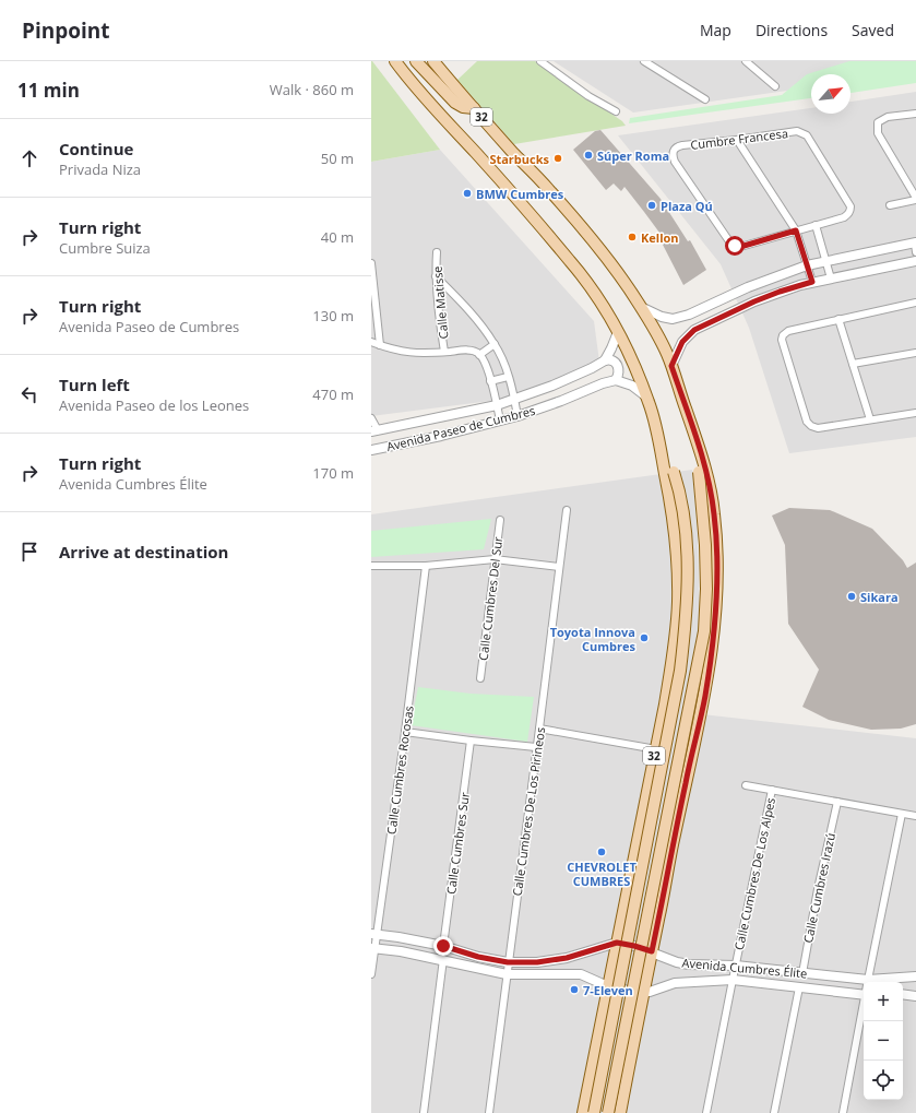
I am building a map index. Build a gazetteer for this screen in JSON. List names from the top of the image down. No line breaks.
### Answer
{"streets":{"main road":["32"],"street":["Cumbre Francesa","Calle Matisse","Avenida Paseo de Cumbres","Calle Cumbres Del Sur","Calle Cumbres Rocosas","Calle Cumbres De Los Pirineos","Calle Cumbres Sur","Calle Cumbres De Los Alpes","Calle Cumbres Irazú","Avenida Cumbres Élite"]},"crossings":[["32","Avenida Cumbres Élite"],["Calle Cumbres Rocosas","Avenida Cumbres Élite"],["Calle Cumbres De Los Pirineos","Avenida Cumbres Élite"],["Calle Cumbres Sur","Avenida Cumbres Élite"],["Calle Cumbres De Los Alpes","Avenida Cumbres Élite"],["Calle Cumbres Irazú","Avenida Cumbres Élite"]],"places":["Súper Roma","Starbucks","BMW Cumbres","Plaza Qú","Kellon","Sikara","Toyota Innova Cumbres","CHEVROLET CUMBRES","7-Eleven"],"north":"top right","page":{"header":"Pinpoint","nav":["Map","Directions","Saved"],"heading":["11 min","Walk · 860 m"],"list":[["Continue","Privada Niza","50 m"],["Turn right","Cumbre Suiza","40 m"],["Turn right","Avenida Paseo de Cumbres","130 m"],["Turn left","Avenida Paseo de los Leones","470 m"],["Turn right","Avenida Cumbres Élite","170 m"],"Arrive at destination"],"map_buttons":["+","−"]}}
